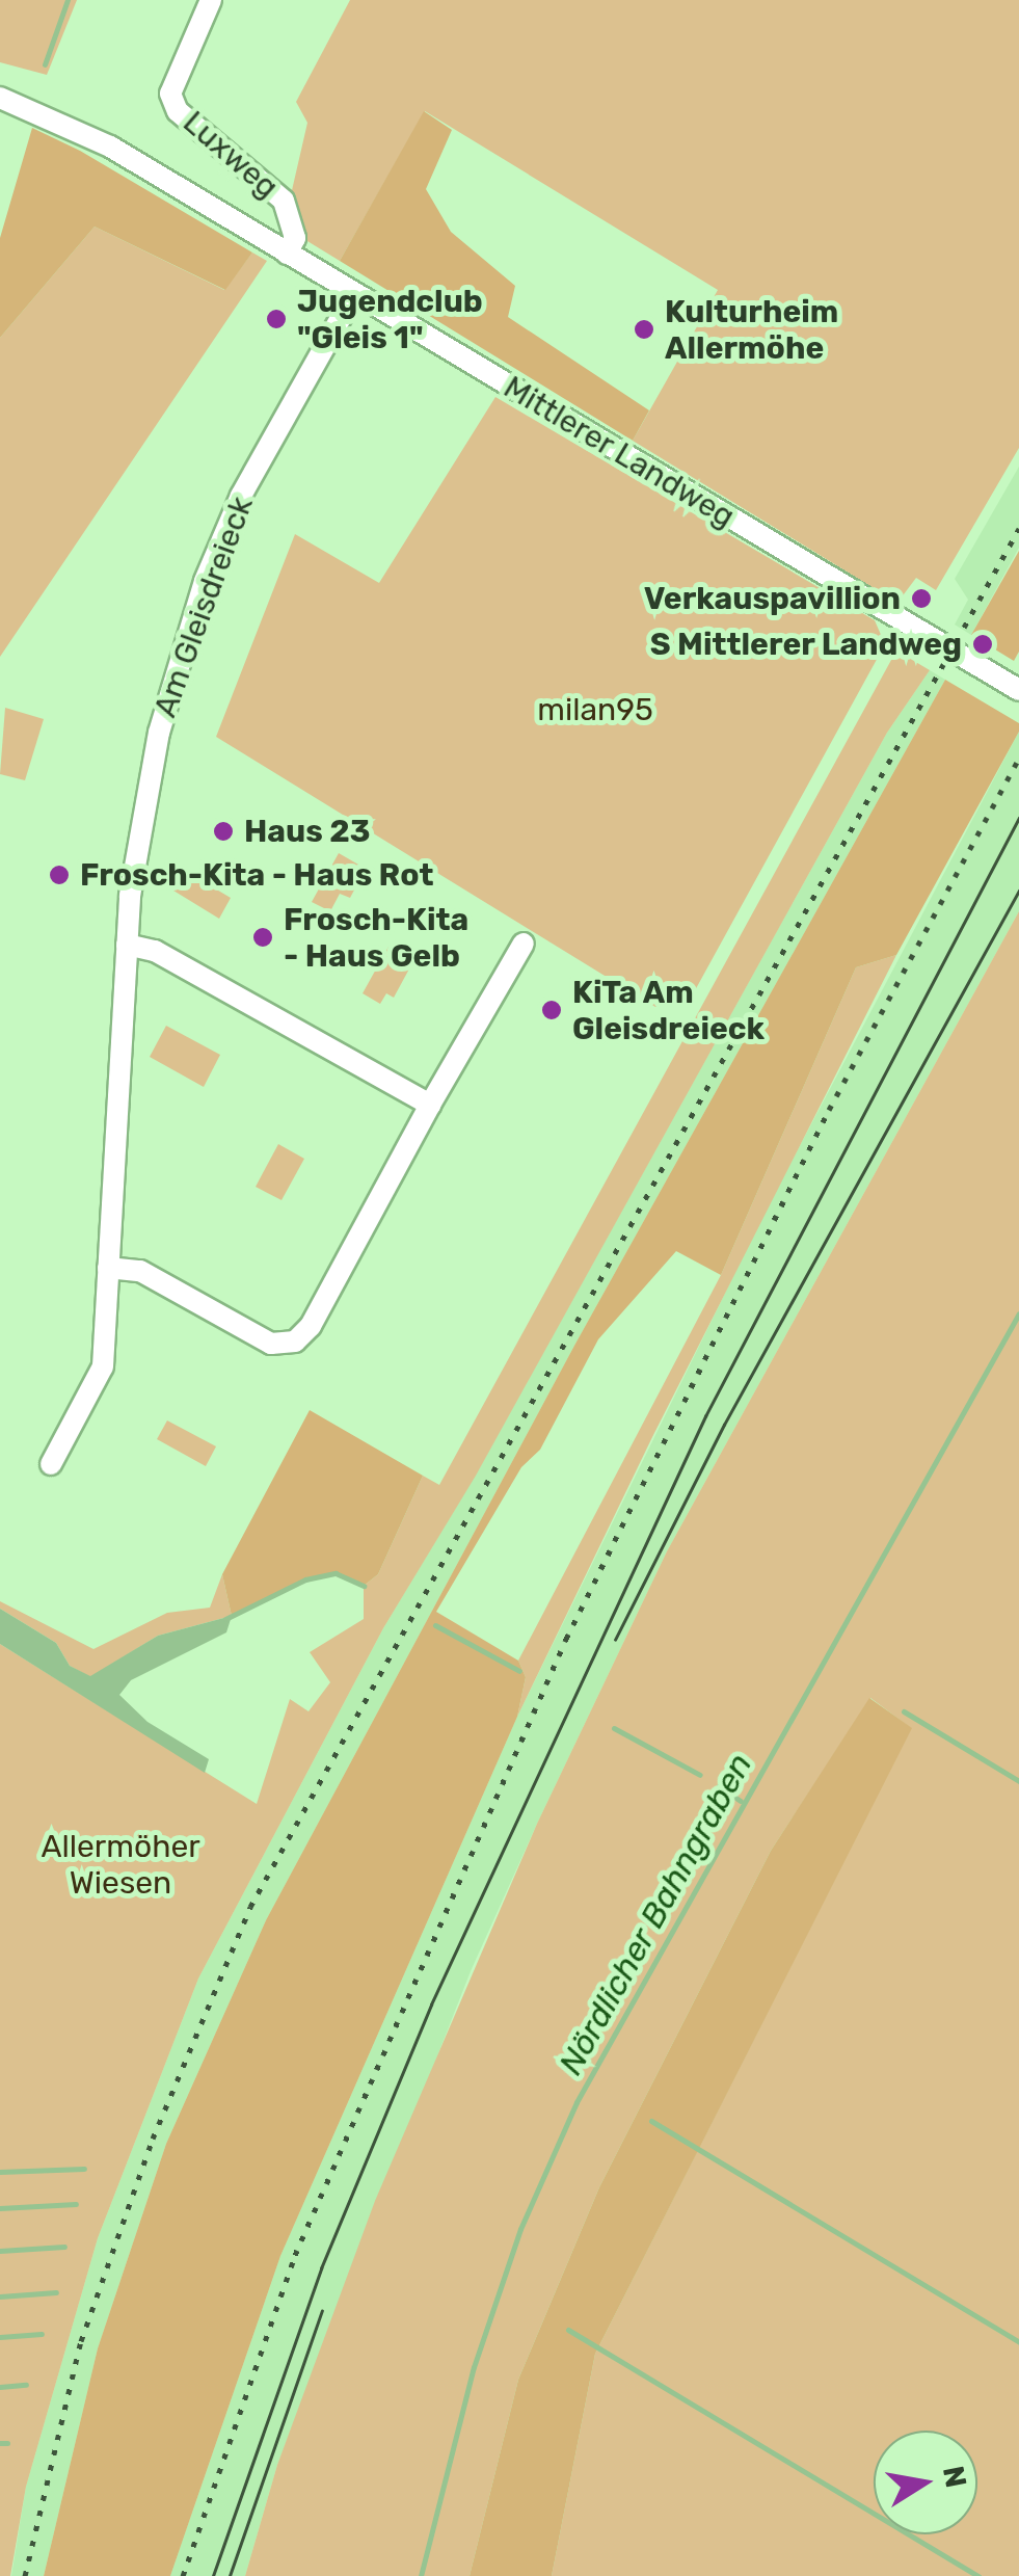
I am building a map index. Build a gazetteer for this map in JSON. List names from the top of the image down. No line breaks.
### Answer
{"streets":{"street":["Luxweg","Mittlerer Landweg","Am Gleisdreieck"]},"crossings":[["Luxweg","Mittlerer Landweg"],["Mittlerer Landweg","Am Gleisdreieck"]],"water":["Nördlicher Bahngraben"],"parks":["milan95","Allermöher Wiesen"],"places":["Jugendclub \"Gleis 1\"","Kulturheim Allermöhe","Verkauspavillion","S Mittlerer Landweg","Haus 23","Frosch-Kita - Haus Rot","Frosch-Kita - Haus Gelb","KiTa Am Gleisdreieck"],"north":"right"}
